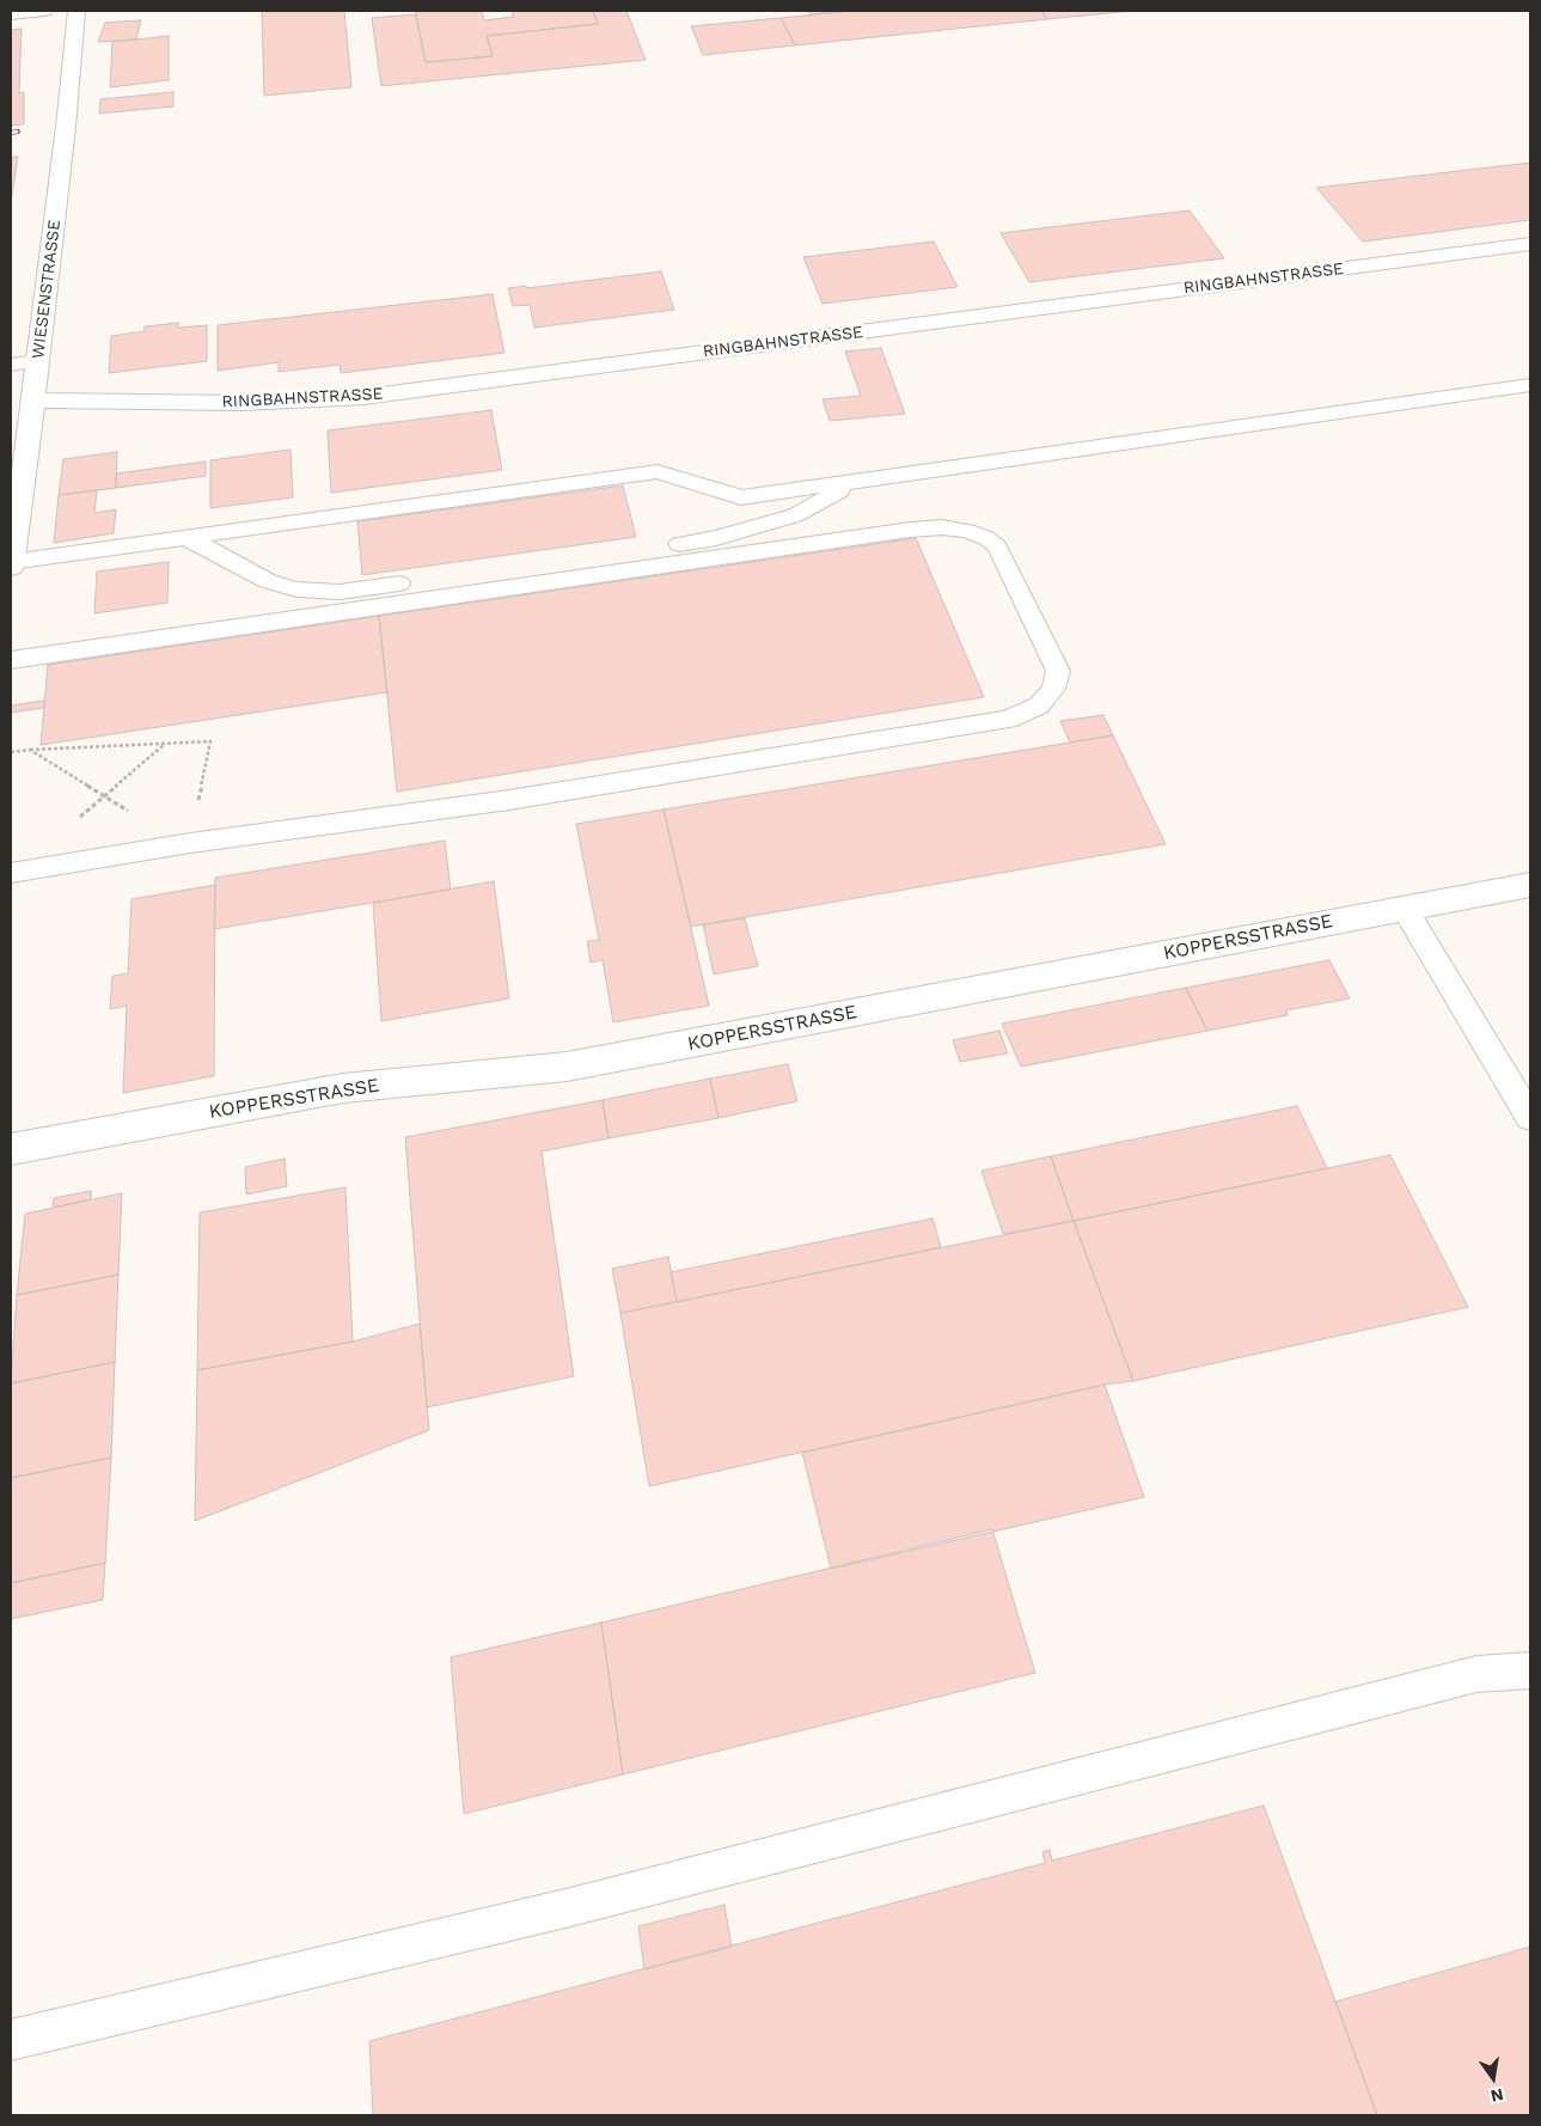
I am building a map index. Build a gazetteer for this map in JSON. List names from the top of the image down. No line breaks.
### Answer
{"streets":{"street":["RINGBAHNSTRASSE","WIESENSTRASSE","KOPPERSSTRASSE"]},"crossings":[["RINGBAHNSTRASSE","WIESENSTRASSE"]],"north":"bottom"}
